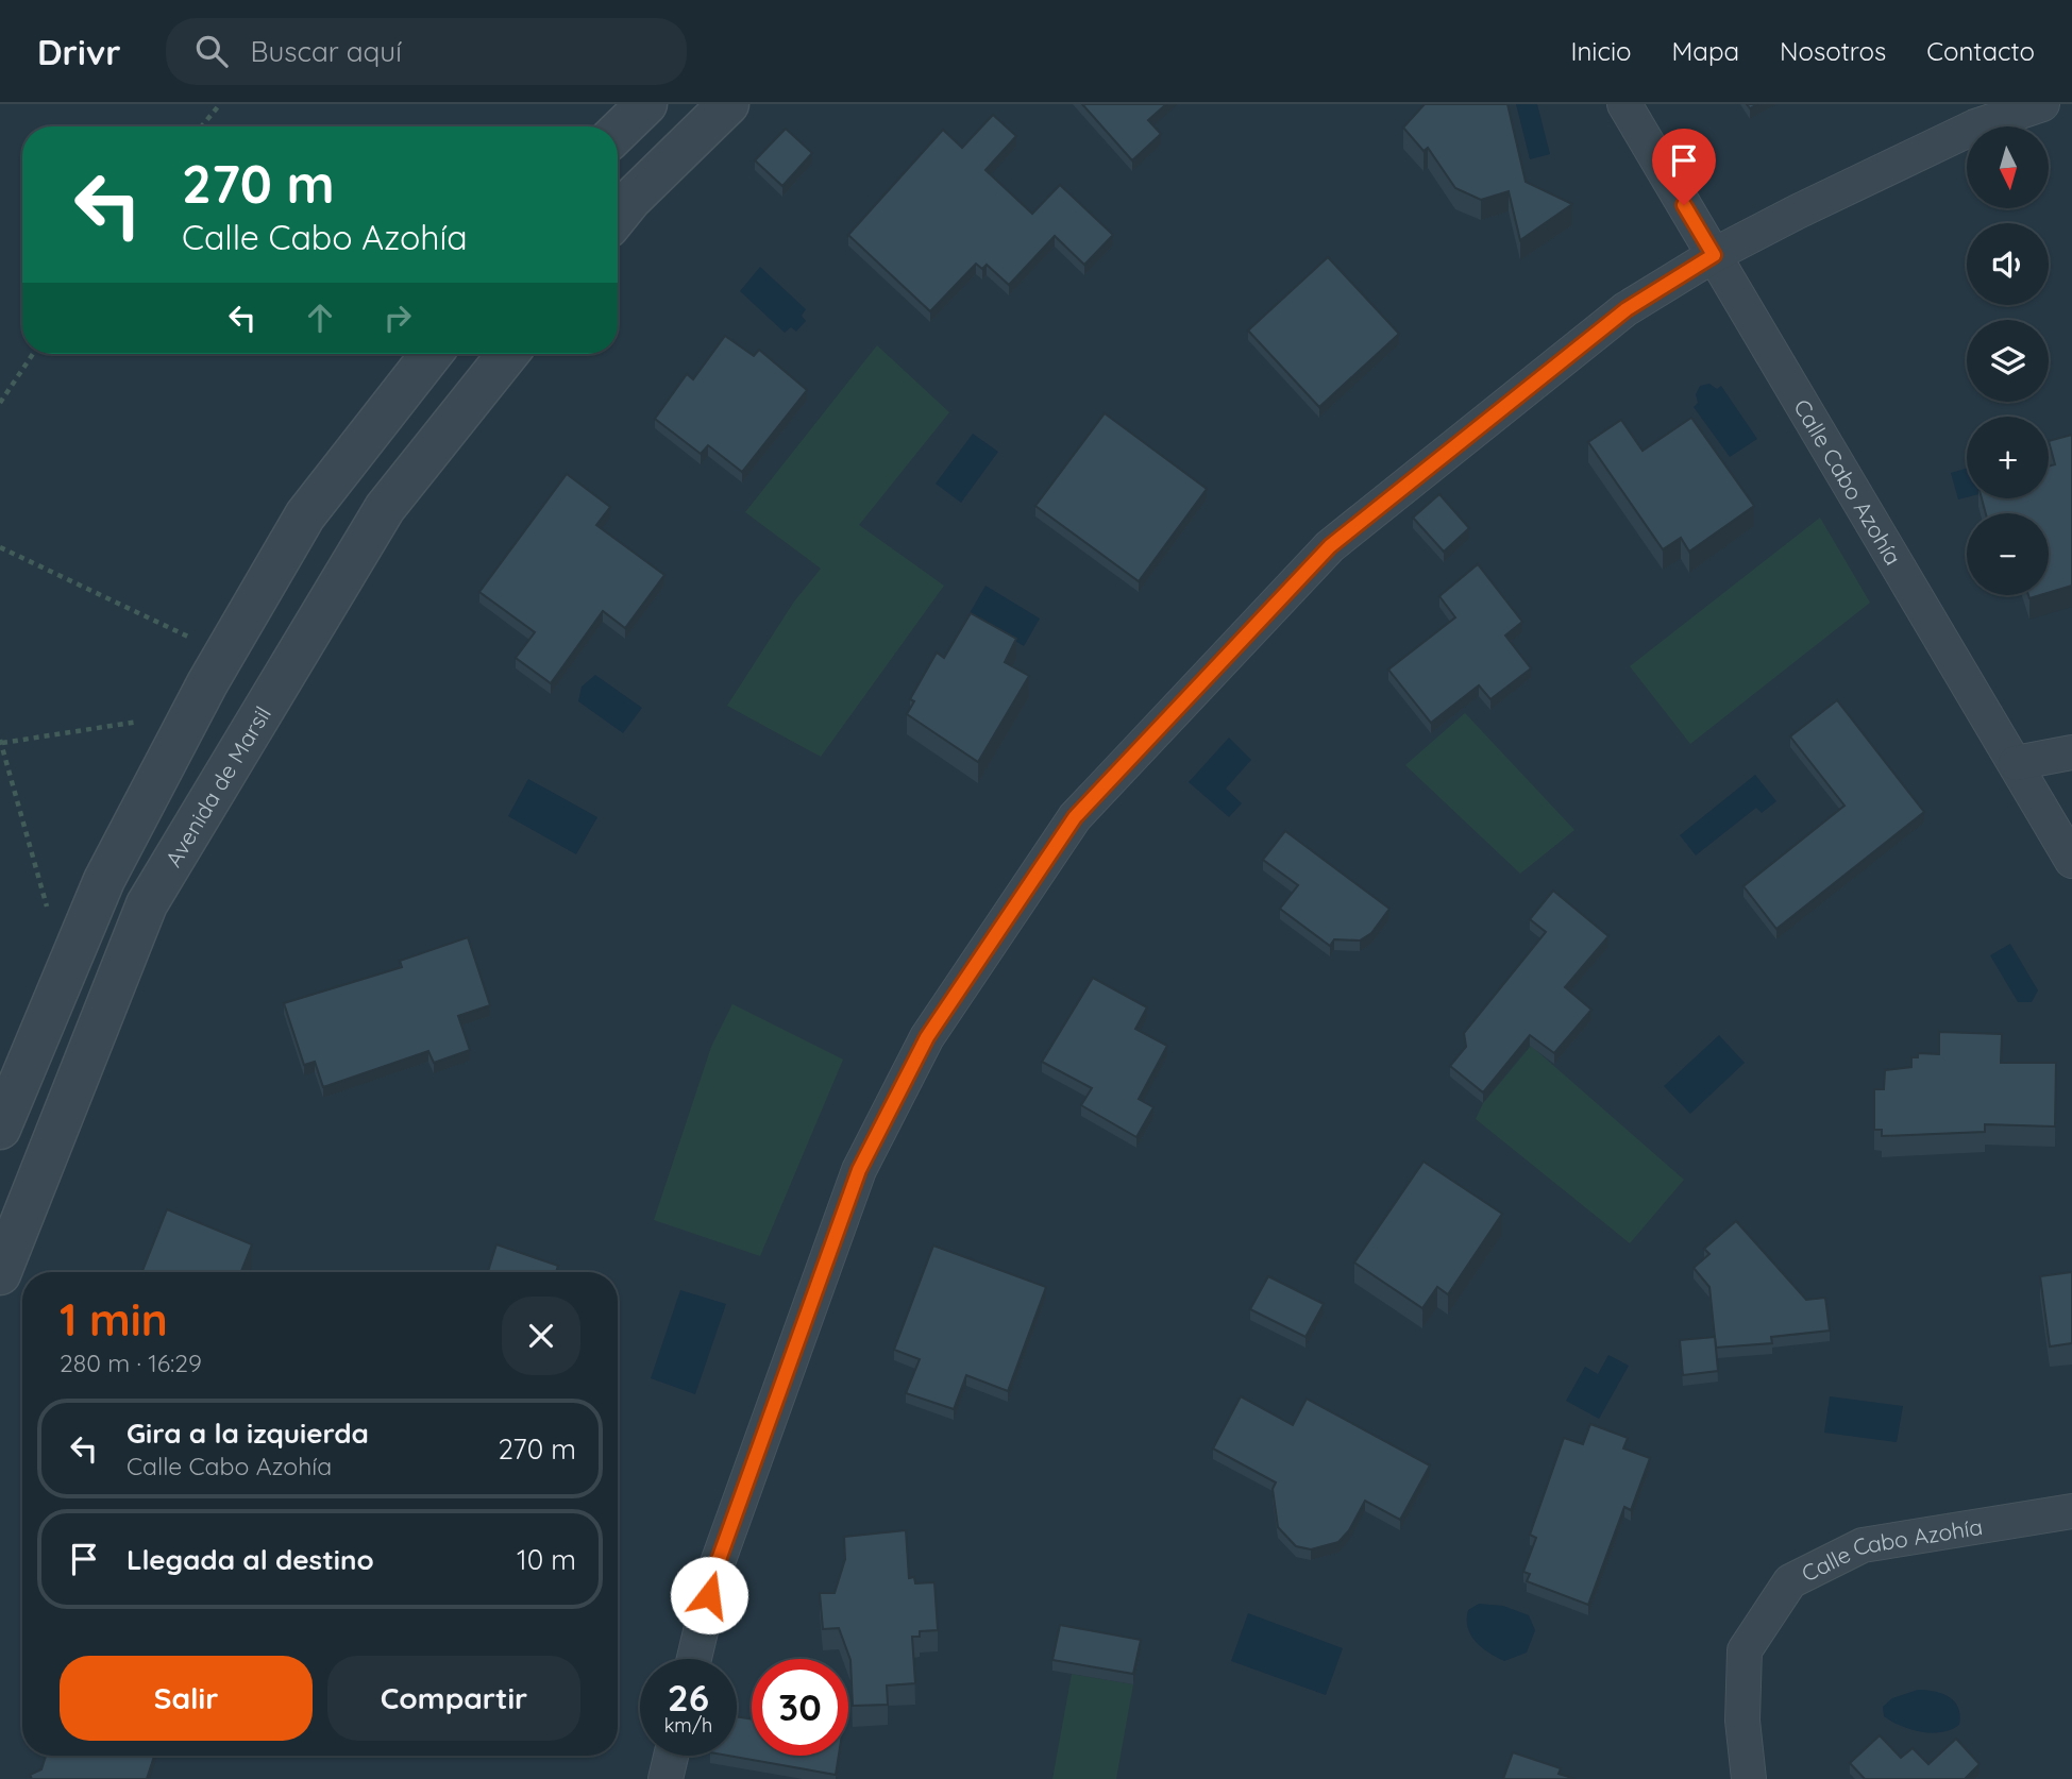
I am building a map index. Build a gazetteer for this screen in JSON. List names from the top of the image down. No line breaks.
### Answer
{"streets":{"street":["Calle Cabo Azohía","Avenida de Marsil"]},"north":"bottom","page":{"header":"Drivr","search":"Buscar aquí","nav":["Inicio","Mapa","Nosotros","Contacto"],"map_buttons":["+","−"],"turn":["270 m","Calle Cabo Azohía"],"heading":["1 min","280 m · 16:29"],"list":[{"name":"Gira a la izquierda","note":"Calle Cabo Azohía","value":"270 m"},{"name":"Llegada al destino","value":"10 m"}],"buttons":["Salir","Compartir"],"speed":"26 km/h","limit":"30"}}
